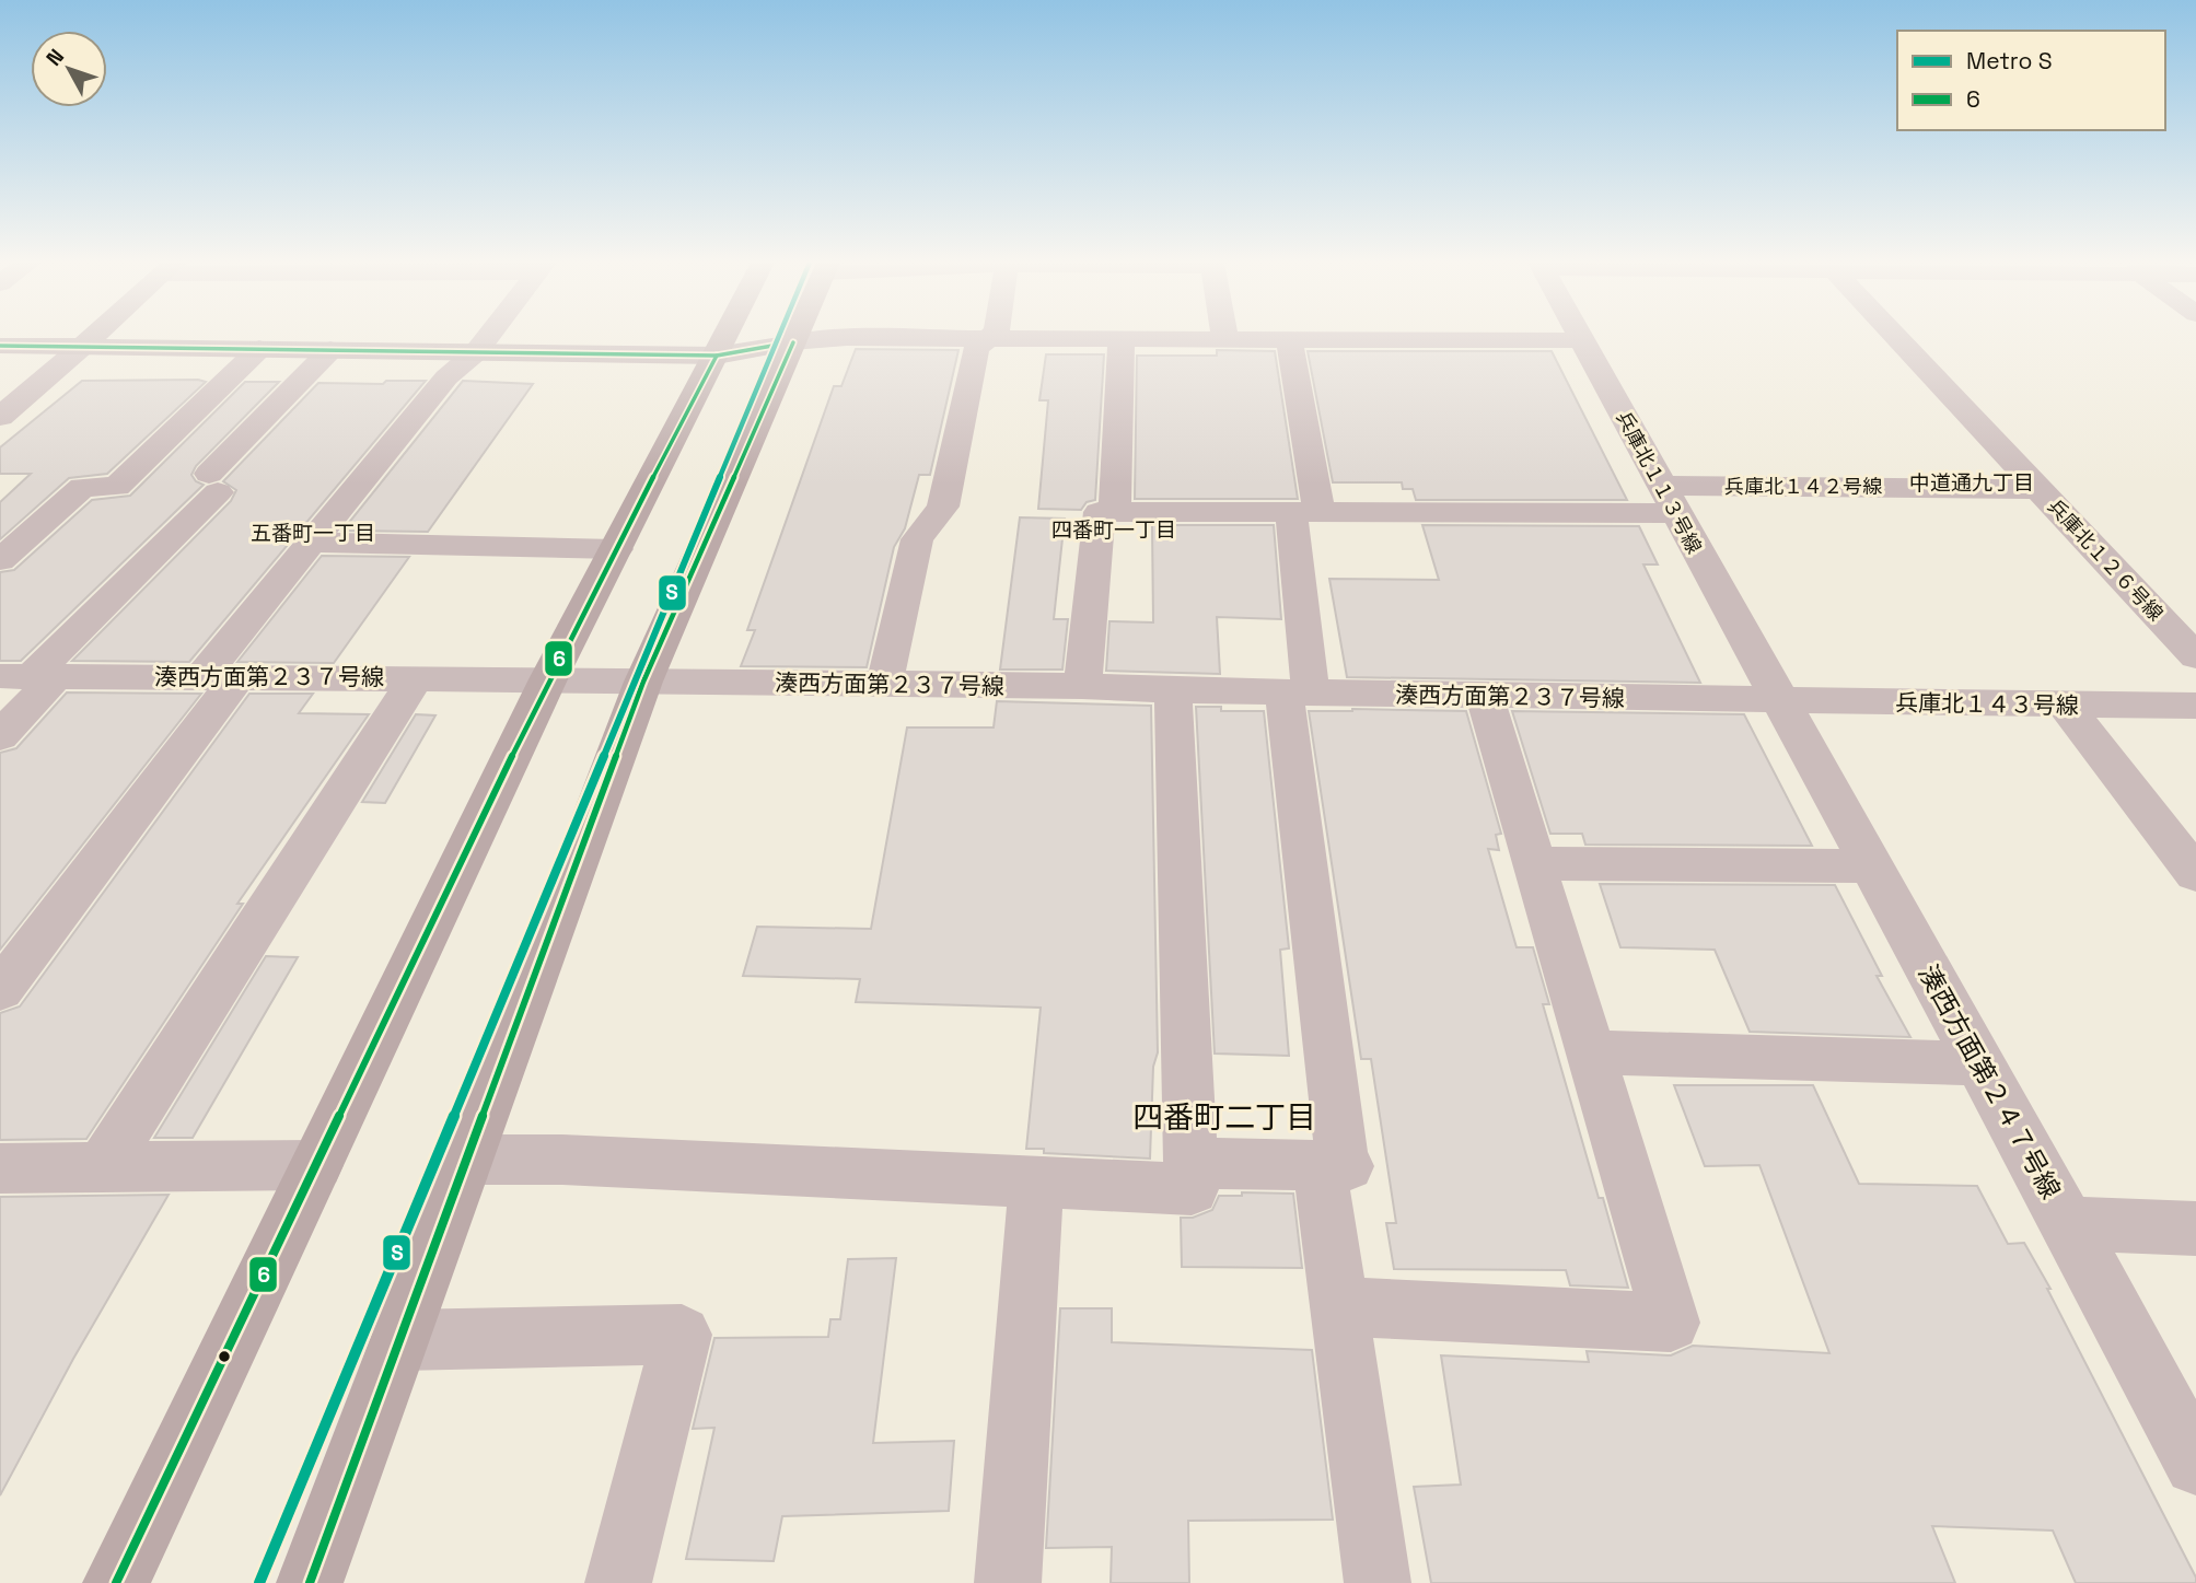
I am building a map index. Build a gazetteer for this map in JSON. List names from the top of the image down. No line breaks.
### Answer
{"streets":{"street":["兵庫北１１３号線","兵庫北１４２号線","兵庫北１２６号線","湊西方面第２３７号線","兵庫北１４３号線","湊西方面第２４７号線"]},"crossings":[["兵庫北１１３号線","兵庫北１４２号線"],["兵庫北１１３号線","湊西方面第２３７号線"],["兵庫北１１３号線","兵庫北１４３号線"],["兵庫北１１３号線","湊西方面第２４７号線"],["兵庫北１４２号線","兵庫北１２６号線"],["湊西方面第２３７号線","兵庫北１４３号線"],["湊西方面第２３７号線","湊西方面第２４７号線"],["兵庫北１４３号線","湊西方面第２４７号線"]],"districts":["中道通九丁目","四番町一丁目","五番町一丁目","四番町二丁目"],"lines":["metro line S","transit line 6"],"legend":["Metro S","6"],"north":"top left"}
